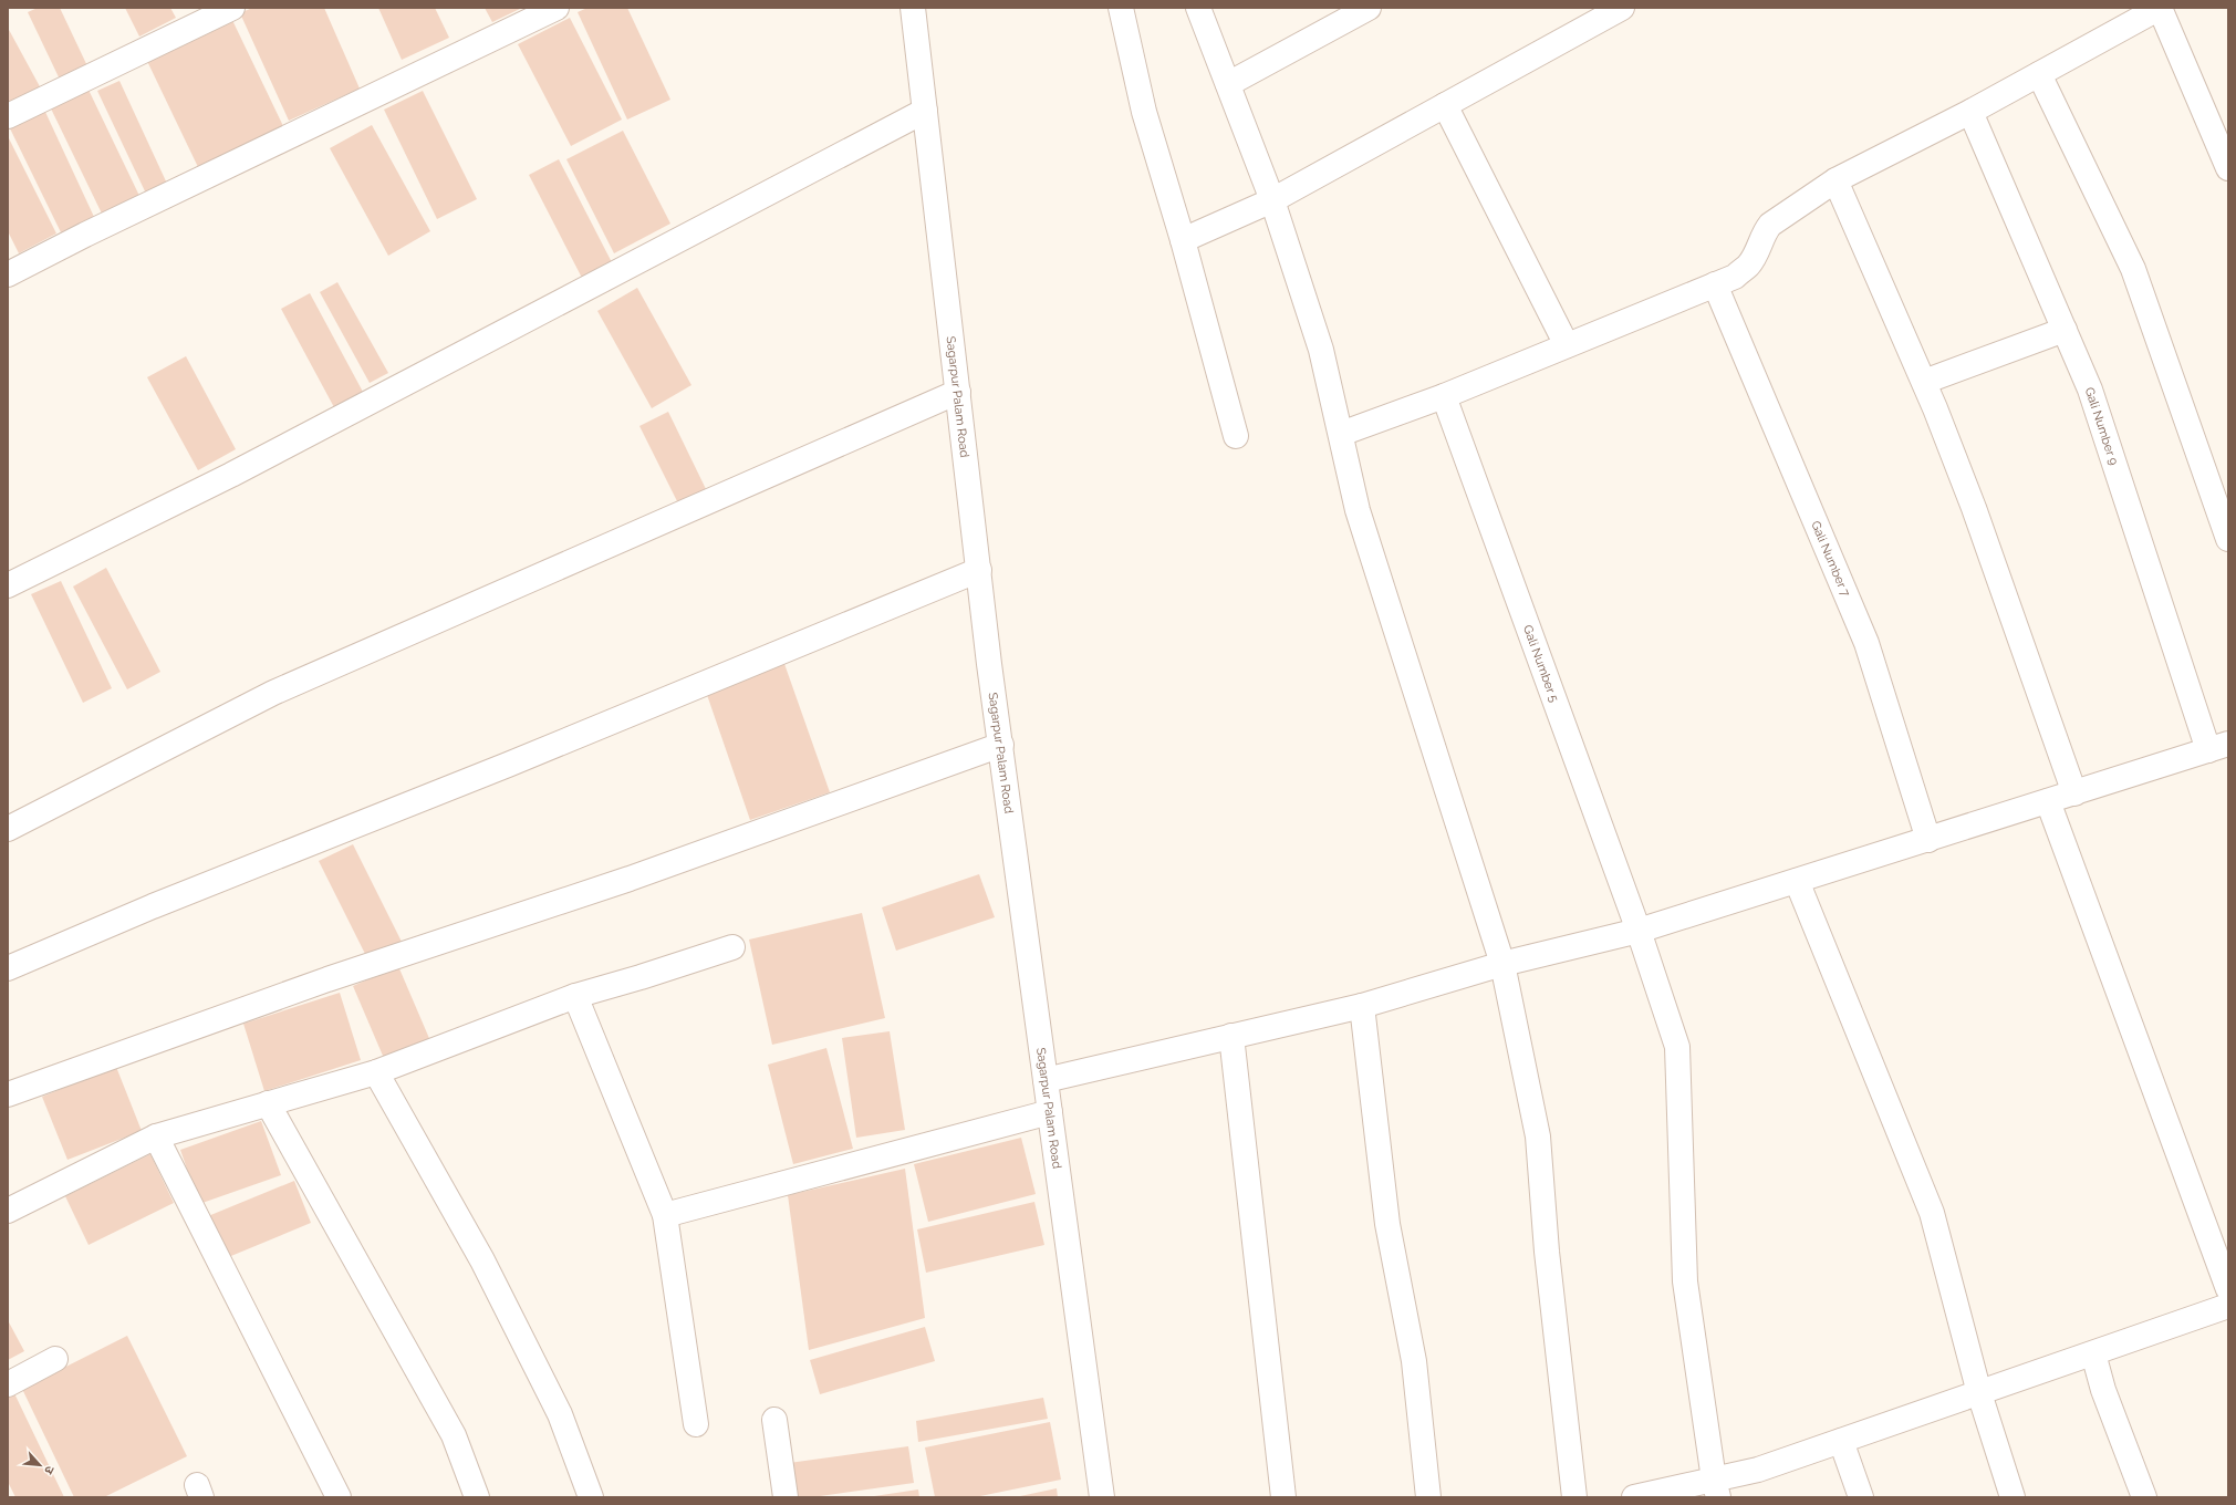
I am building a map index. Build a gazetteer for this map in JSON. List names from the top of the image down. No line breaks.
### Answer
{"streets":{"street":["Sagarpur Palam Road","Gali Number 9","Gali Number 7","Gali Number 5"]},"north":"bottom right"}
